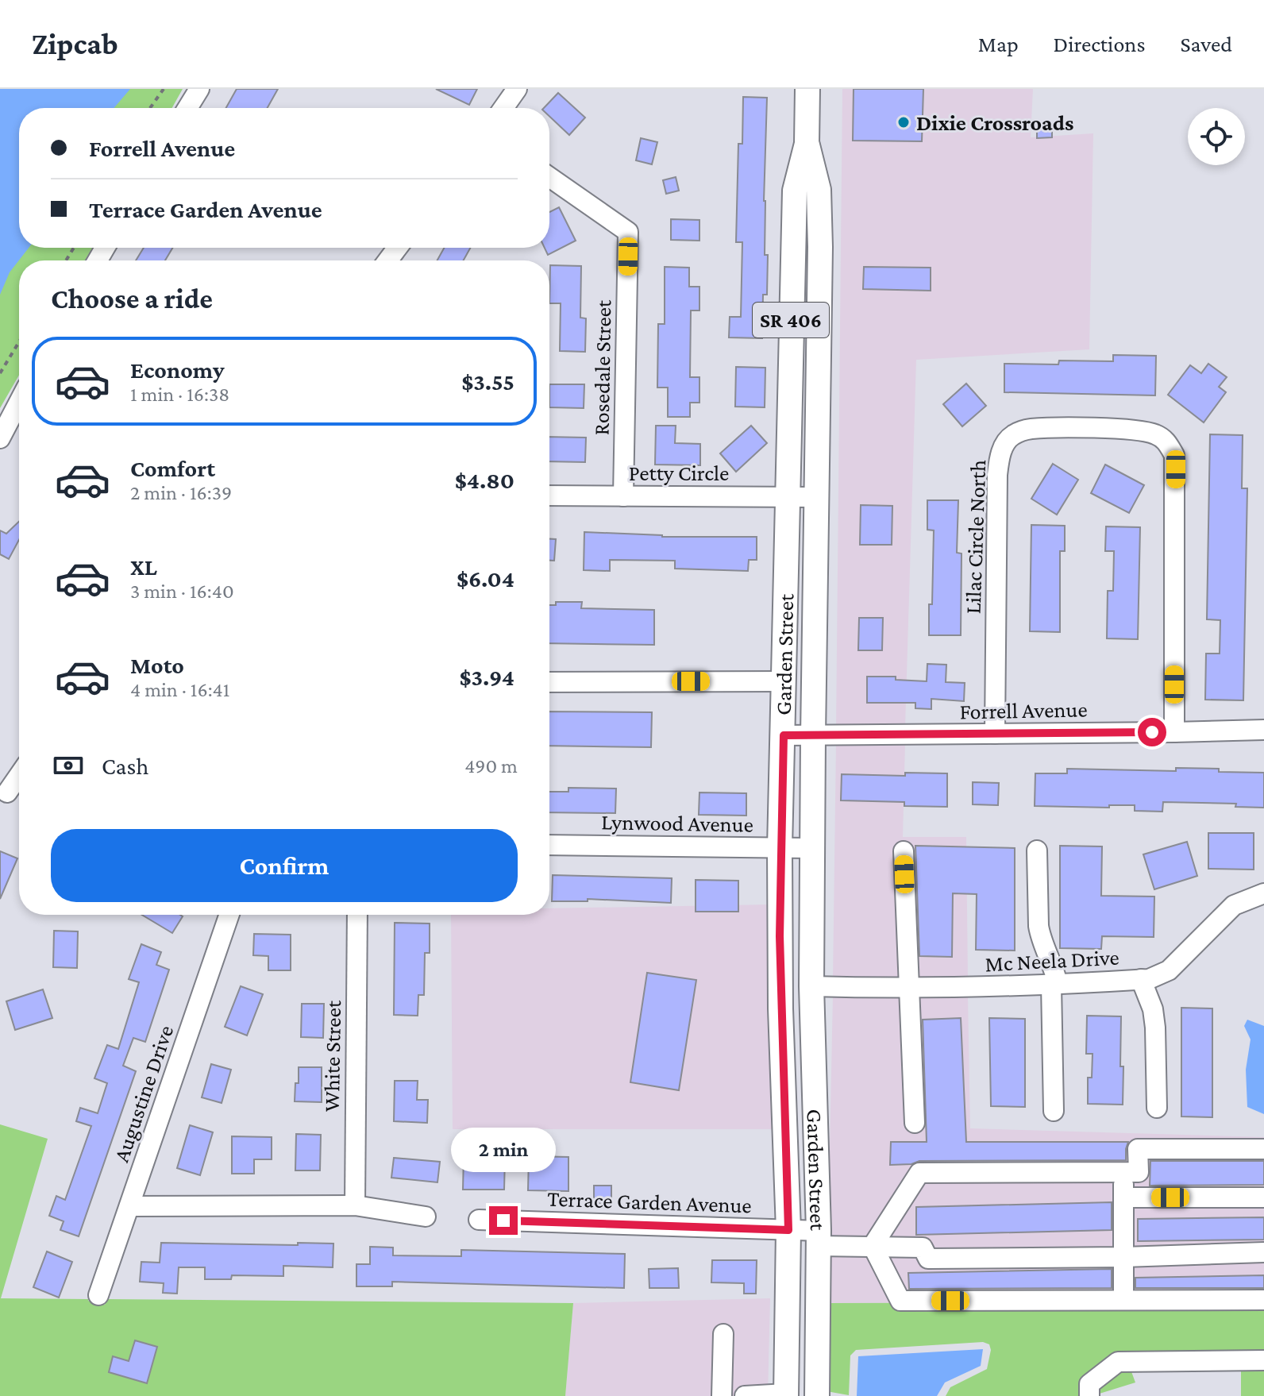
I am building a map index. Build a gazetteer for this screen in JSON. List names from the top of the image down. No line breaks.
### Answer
{"streets":{"main road":["SR 406","Garden Street"],"street":["Rosedale Street","Petty Circle","Lilac Circle North","Forrell Avenue","Lynwood Avenue","Mc Neela Drive","White Street","Augustine Drive","Terrace Garden Avenue"]},"crossings":[["Rosedale Street","Petty Circle"],["Petty Circle","Garden Street"],["Lilac Circle North","Forrell Avenue"],["Garden Street","Forrell Avenue"],["Garden Street","Lynwood Avenue"],["Garden Street","Mc Neela Drive"],["Garden Street","Terrace Garden Avenue"]],"places":["Dixie Crossroads"],"page":{"header":"Zipcab","nav":["Map","Directions","Saved"],"banner":["Forrell Avenue","Terrace Garden Avenue"],"heading":"Choose a ride","list":[{"name":"Economy","note":"1 min · 16:38","value":"$3.55"},{"name":"Comfort","note":"2 min · 16:39","value":"$4.80"},{"name":"XL","note":"3 min · 16:40","value":"$6.04"},{"name":"Moto","note":"4 min · 16:41","value":"$3.94"}],"pay":["Cash","490 m"],"buttons":"Confirm","bubble":"2 min"}}
